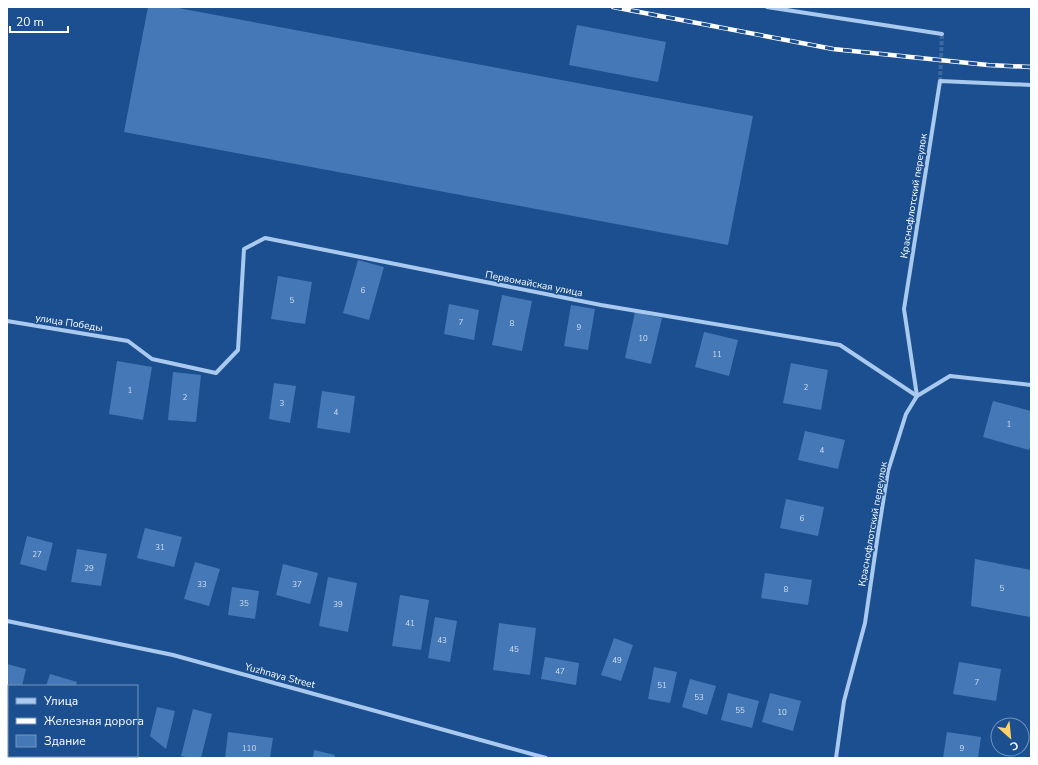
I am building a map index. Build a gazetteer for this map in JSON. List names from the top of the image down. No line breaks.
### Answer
{"streets":{"street":["Краснофлотский переулок","Первомайская улица","улица Победы","Yuzhnaya Street"]},"crossings":[["Краснофлотский переулок","Первомайская улица"],["Первомайская улица","улица Победы"]],"house_numbers":["6","5","7","8","9","10","11","2","1","2","3","4","1","4","6","31","27","29","33","37","5","8","35","39","41","43","45","49","47","7","51","53","55","10","110","9"],"legend":["Улица","Железная дорога","Здание"],"scale_bar":"20 m","north":"bottom right"}
